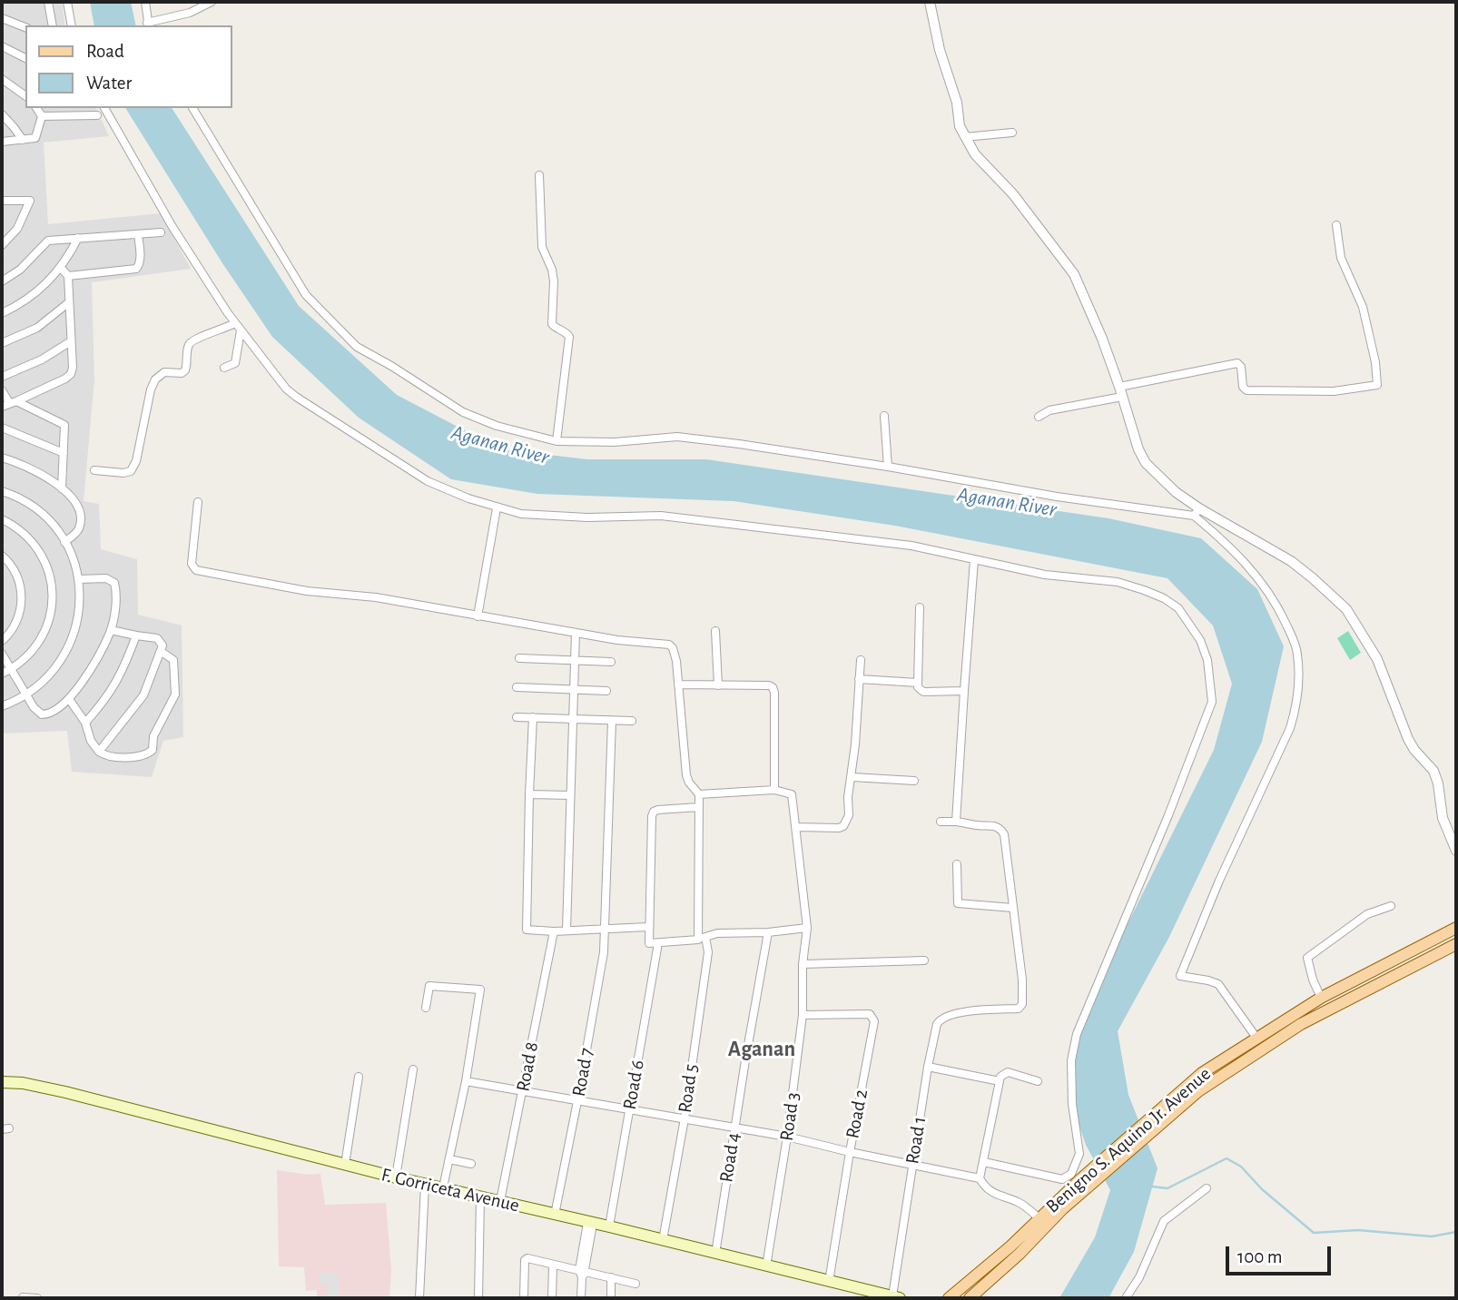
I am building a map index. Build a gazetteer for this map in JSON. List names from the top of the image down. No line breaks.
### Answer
{"streets":{"main road":["Benigno S. Aquino Jr. Avenue","F. Gorriceta Avenue"],"street":["Road 8","Road 7","Road 6","Road 5","Road 2","Road 3","Road 1","Road 4"]},"crossings":[["Road 8","F. Gorriceta Avenue"],["Road 7","F. Gorriceta Avenue"],["Road 6","F. Gorriceta Avenue"],["Road 5","F. Gorriceta Avenue"],["Road 2","Road 3"],["Road 2","F. Gorriceta Avenue"],["Road 3","F. Gorriceta Avenue"],["Road 1","F. Gorriceta Avenue"],["Road 4","F. Gorriceta Avenue"]],"districts":["Aganan"],"water":["Aganan River"],"legend":["Road","Water"],"scale_bar":"100 m"}
